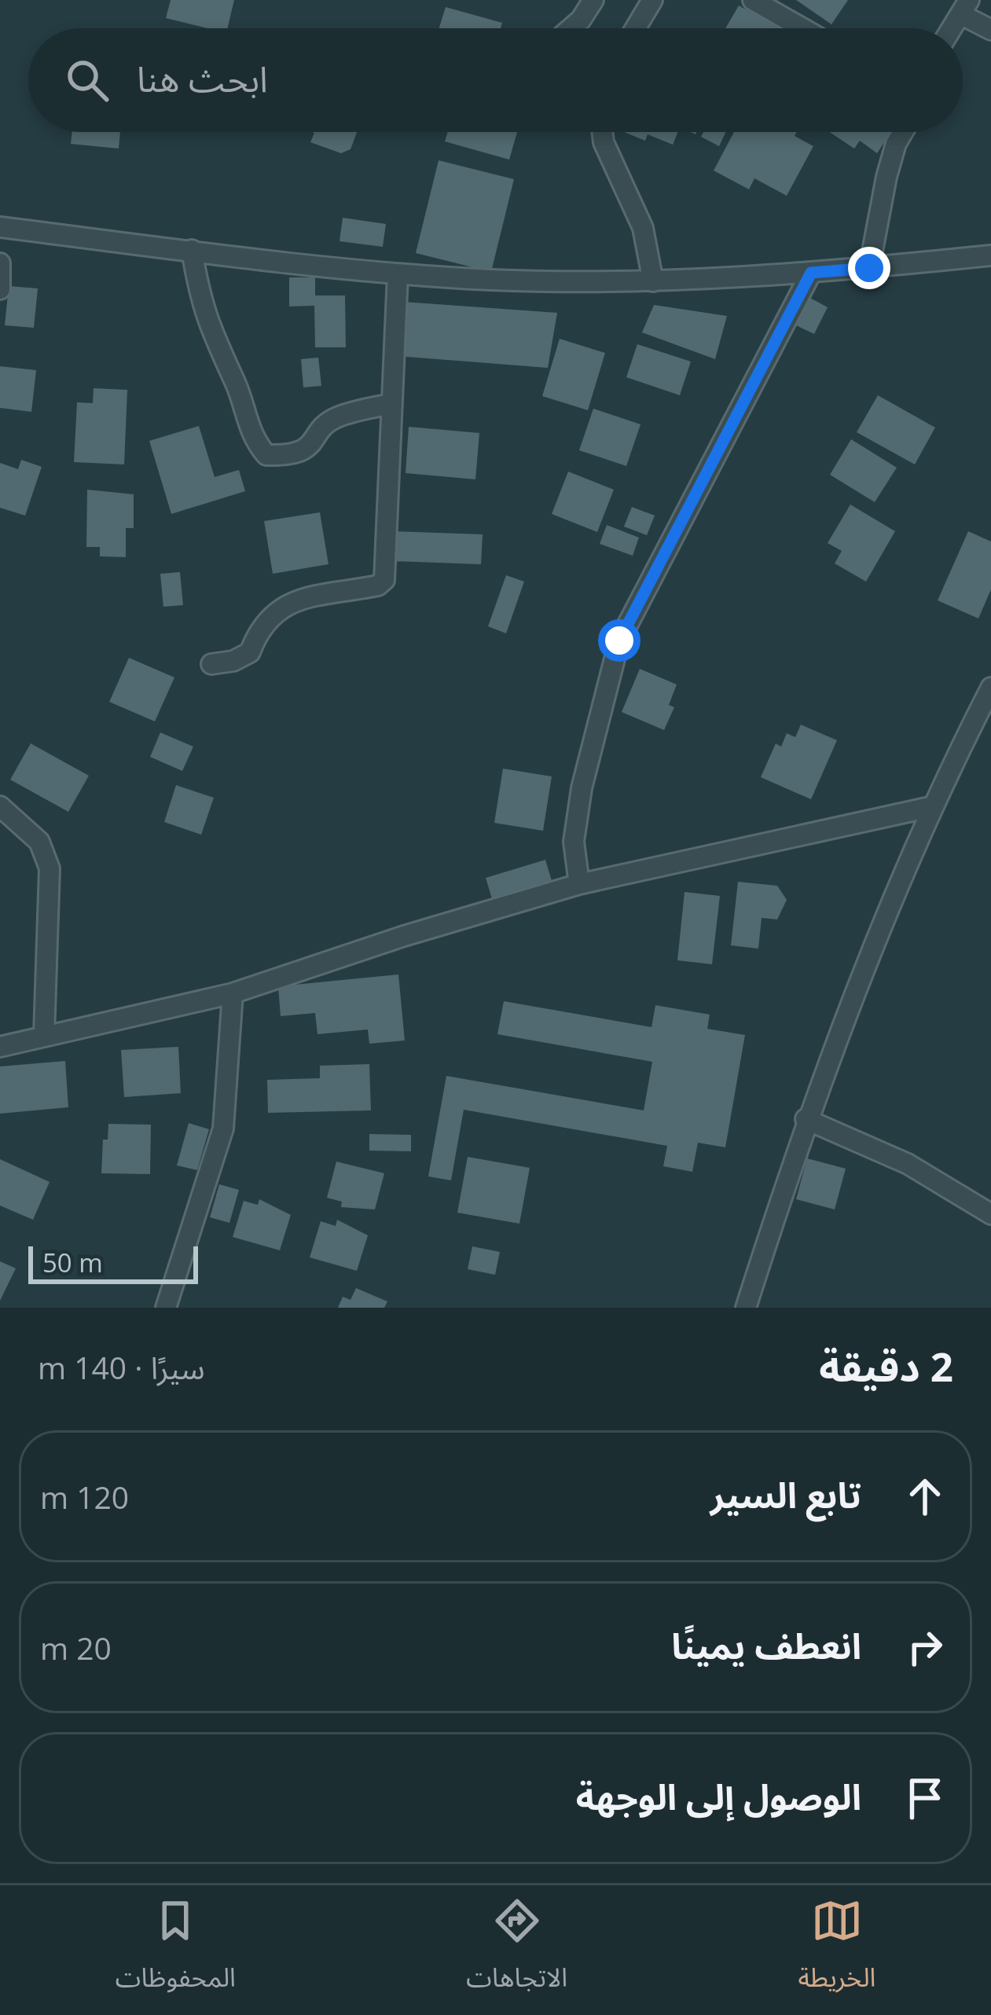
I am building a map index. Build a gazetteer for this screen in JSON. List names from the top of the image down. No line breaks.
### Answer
{"scale_bar":"50 m","page":{"search":"ابحث هنا","scale":"50 m","heading":["2 دقيقة","سيرًا · 140 m"],"list":[["تابع السير","120 m"],["انعطف يمينًا","20 m"],"الوصول إلى الوجهة"],"nav":["الخريطة","الاتجاهات","المحفوظات"]}}
